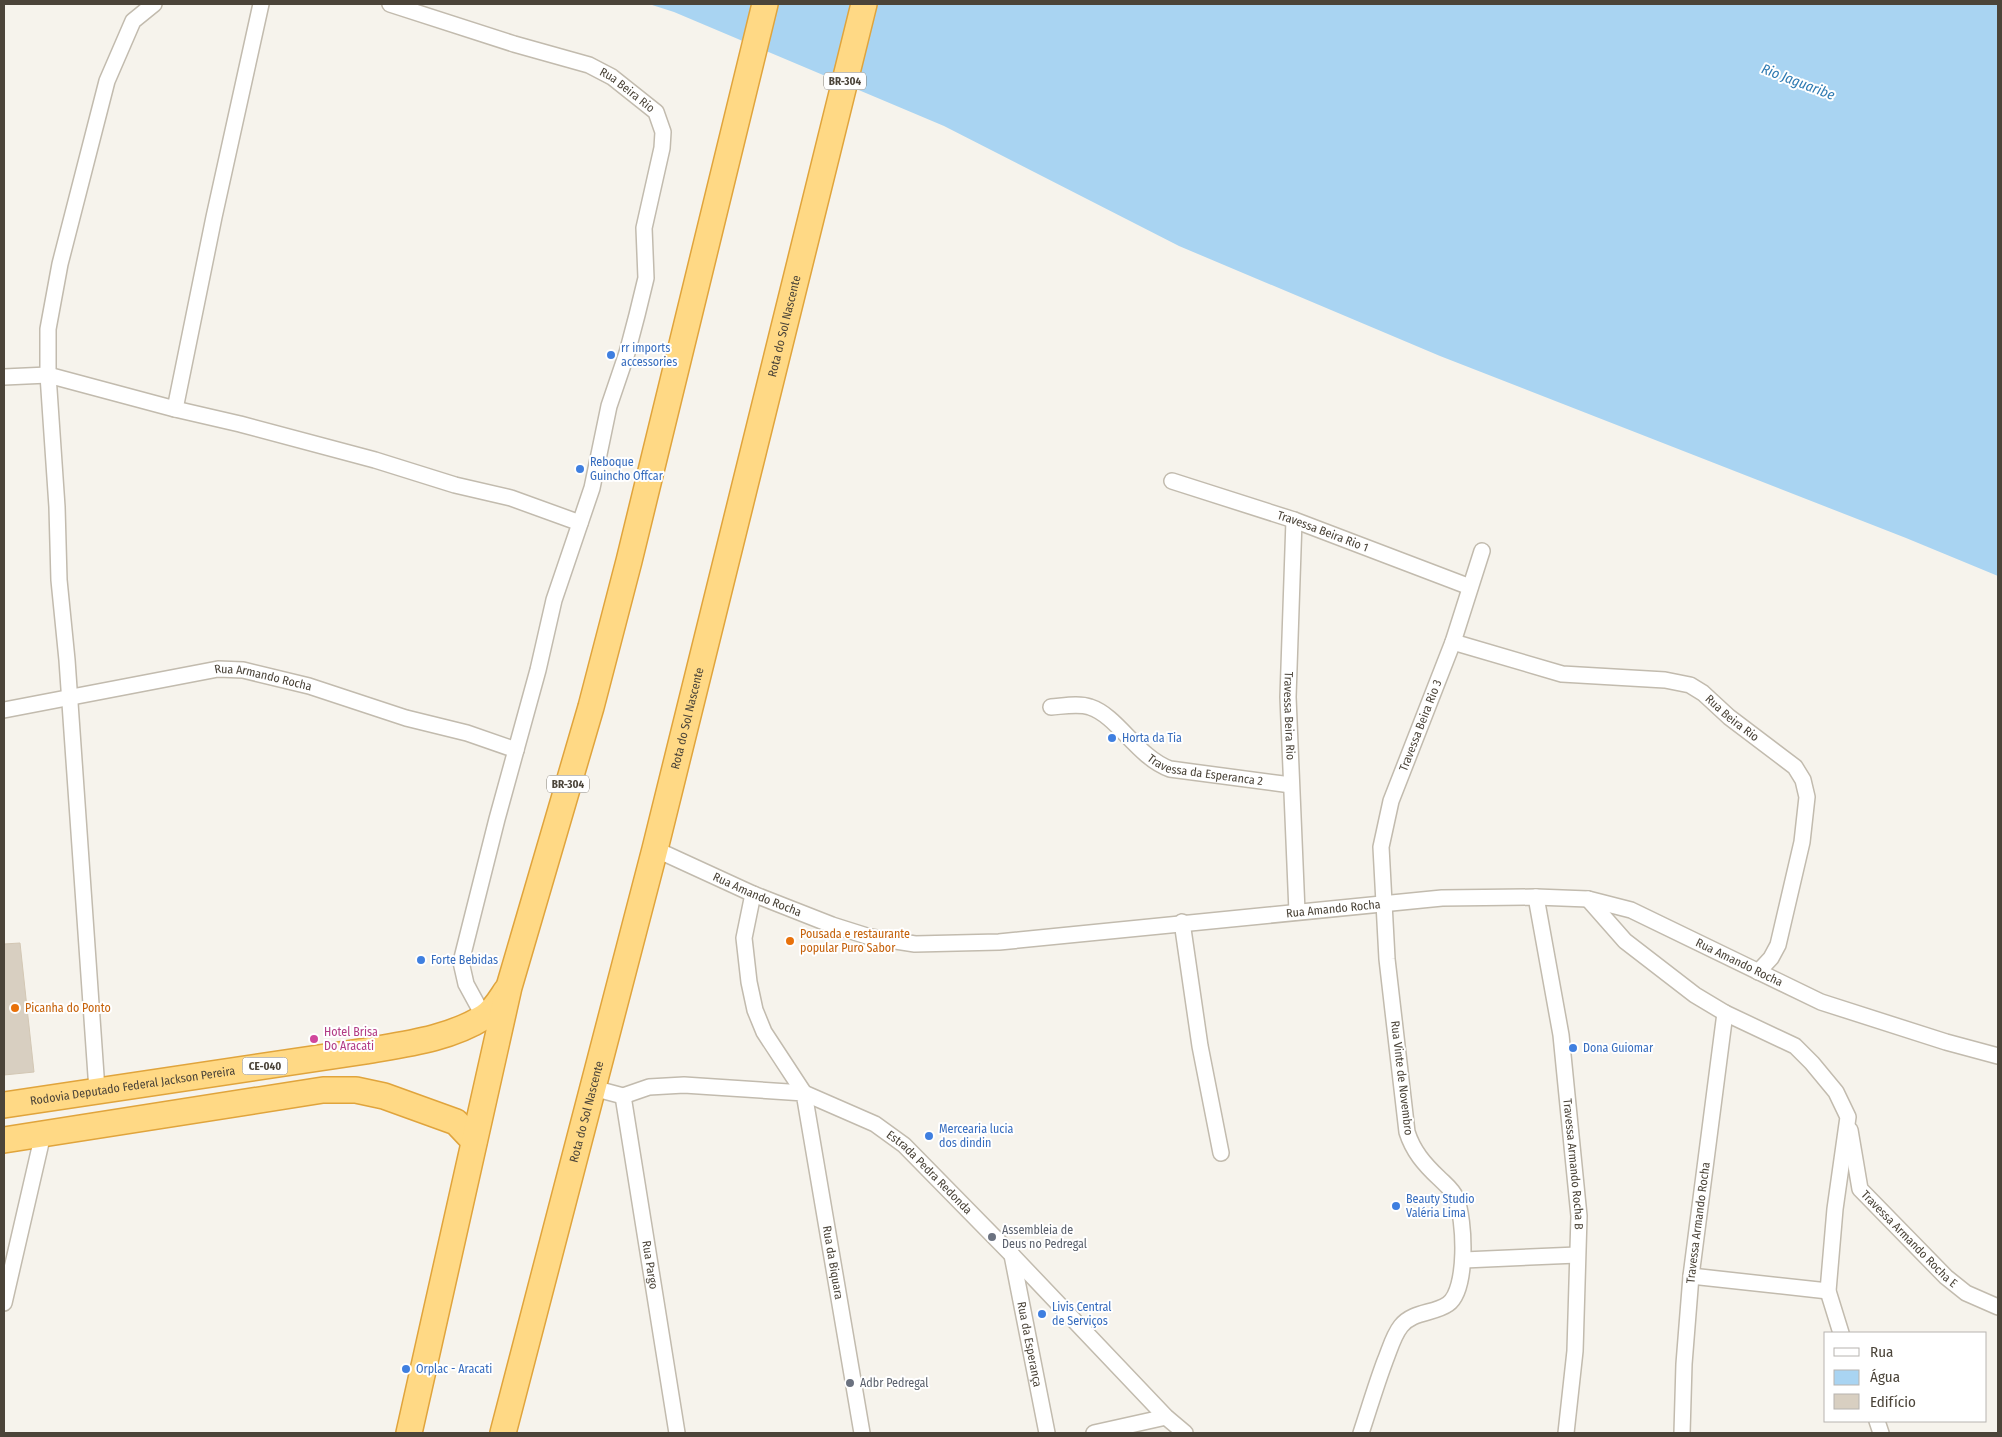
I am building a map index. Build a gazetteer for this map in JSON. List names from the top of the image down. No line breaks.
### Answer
{"streets":{"highway":["BR-304","Rota do Sol Nascente","CE-040","Rodovia Deputado Federal Jackson Pereira"],"street":["Rua Beira Rio","Travessa Beira Rio 1","Rua Armando Rocha","Travessa Beira Rio","Travessa Beira Rio 3","Travessa da Esperanca 2","Rua Amando Rocha","Rua Vinte de Novembro","Travessa Armando Rocha B","Estrada Pedra Redonda","Travessa Armando Rocha","Travessa Armando Rocha E","Rua da Biquara","Rua Pargo","Rua da Esperança"]},"crossings":[["BR-304","Rodovia Deputado Federal Jackson Pereira"],["Rua Beira Rio","Rua Armando Rocha"],["Rua Beira Rio","Travessa Beira Rio 3"],["Rua Beira Rio","Rua Amando Rocha"],["Rua Beira Rio","Rodovia Deputado Federal Jackson Pereira"],["Rota do Sol Nascente","Rua Amando Rocha"],["Travessa Beira Rio 1","Travessa Beira Rio"],["Travessa Beira Rio 1","Travessa Beira Rio 3"],["Travessa Beira Rio","Travessa da Esperanca 2"],["Travessa Beira Rio","Rua Amando Rocha"],["Travessa Beira Rio 3","Rua Amando Rocha"],["Travessa Beira Rio 3","Rua Vinte de Novembro"],["Rua Amando Rocha","Rua Vinte de Novembro"],["Rua Amando Rocha","Travessa Armando Rocha B"],["Rua Amando Rocha","Travessa Armando Rocha E"],["Estrada Pedra Redonda","Rua da Biquara"],["Estrada Pedra Redonda","Rua da Esperança"],["Travessa Armando Rocha","Travessa Armando Rocha E"]],"water":["Rio Jaguaribe"],"places":["rr imports accessories","Reboque Guincho Offcar","Horta da Tia","Pousada e restaurante popular Puro Sabor","Forte Bebidas","Picanha do Ponto","Hotel Brisa Do Aracati","Dona Guiomar","Mercearia lucia dos dindin","Beauty Studio Valéria Lima","Assembleia de Deus no Pedregal","Livis Central de Serviços","Orplac - Aracati","Adbr Pedregal"],"legend":["Rua","Água","Edifício"]}
